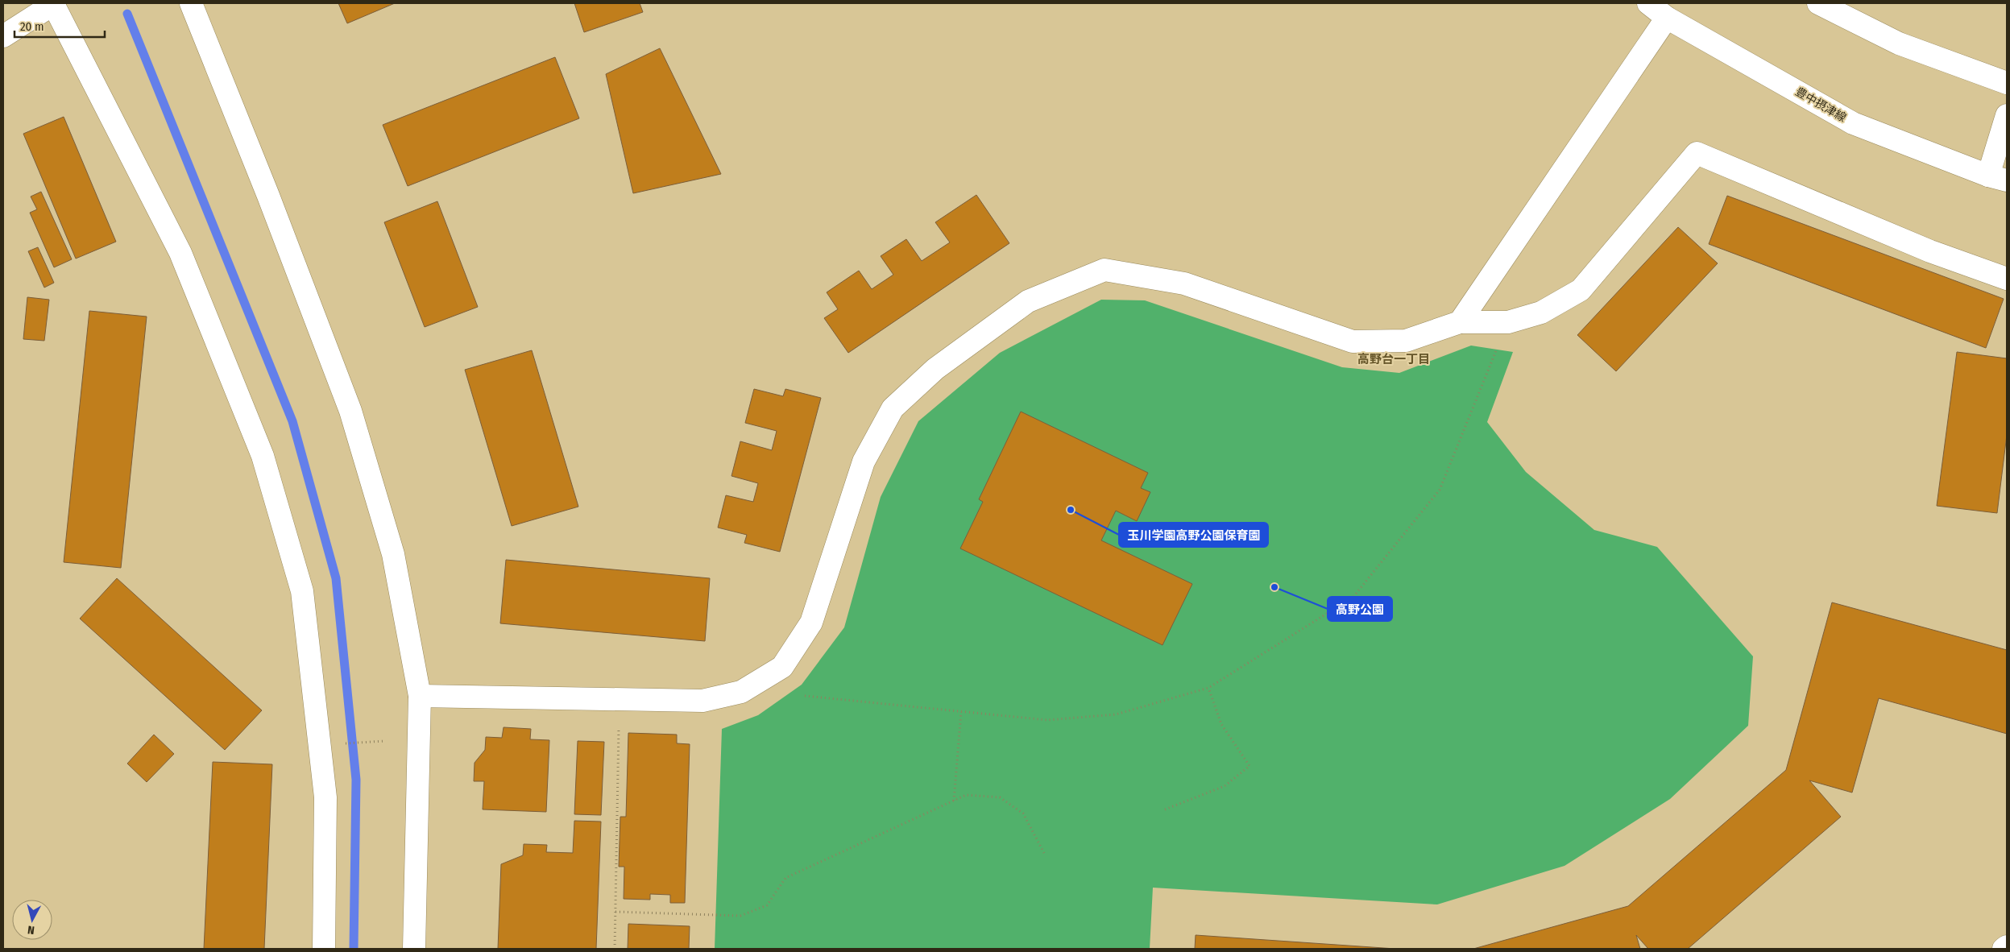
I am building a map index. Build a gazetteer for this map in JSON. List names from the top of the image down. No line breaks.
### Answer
{"streets":{"street":["豊中摂津線"]},"districts":["高野台一丁目"],"places":["玉川学園高野公園保育園","高野公園"],"scale_bar":"20 m","north":"bottom"}
